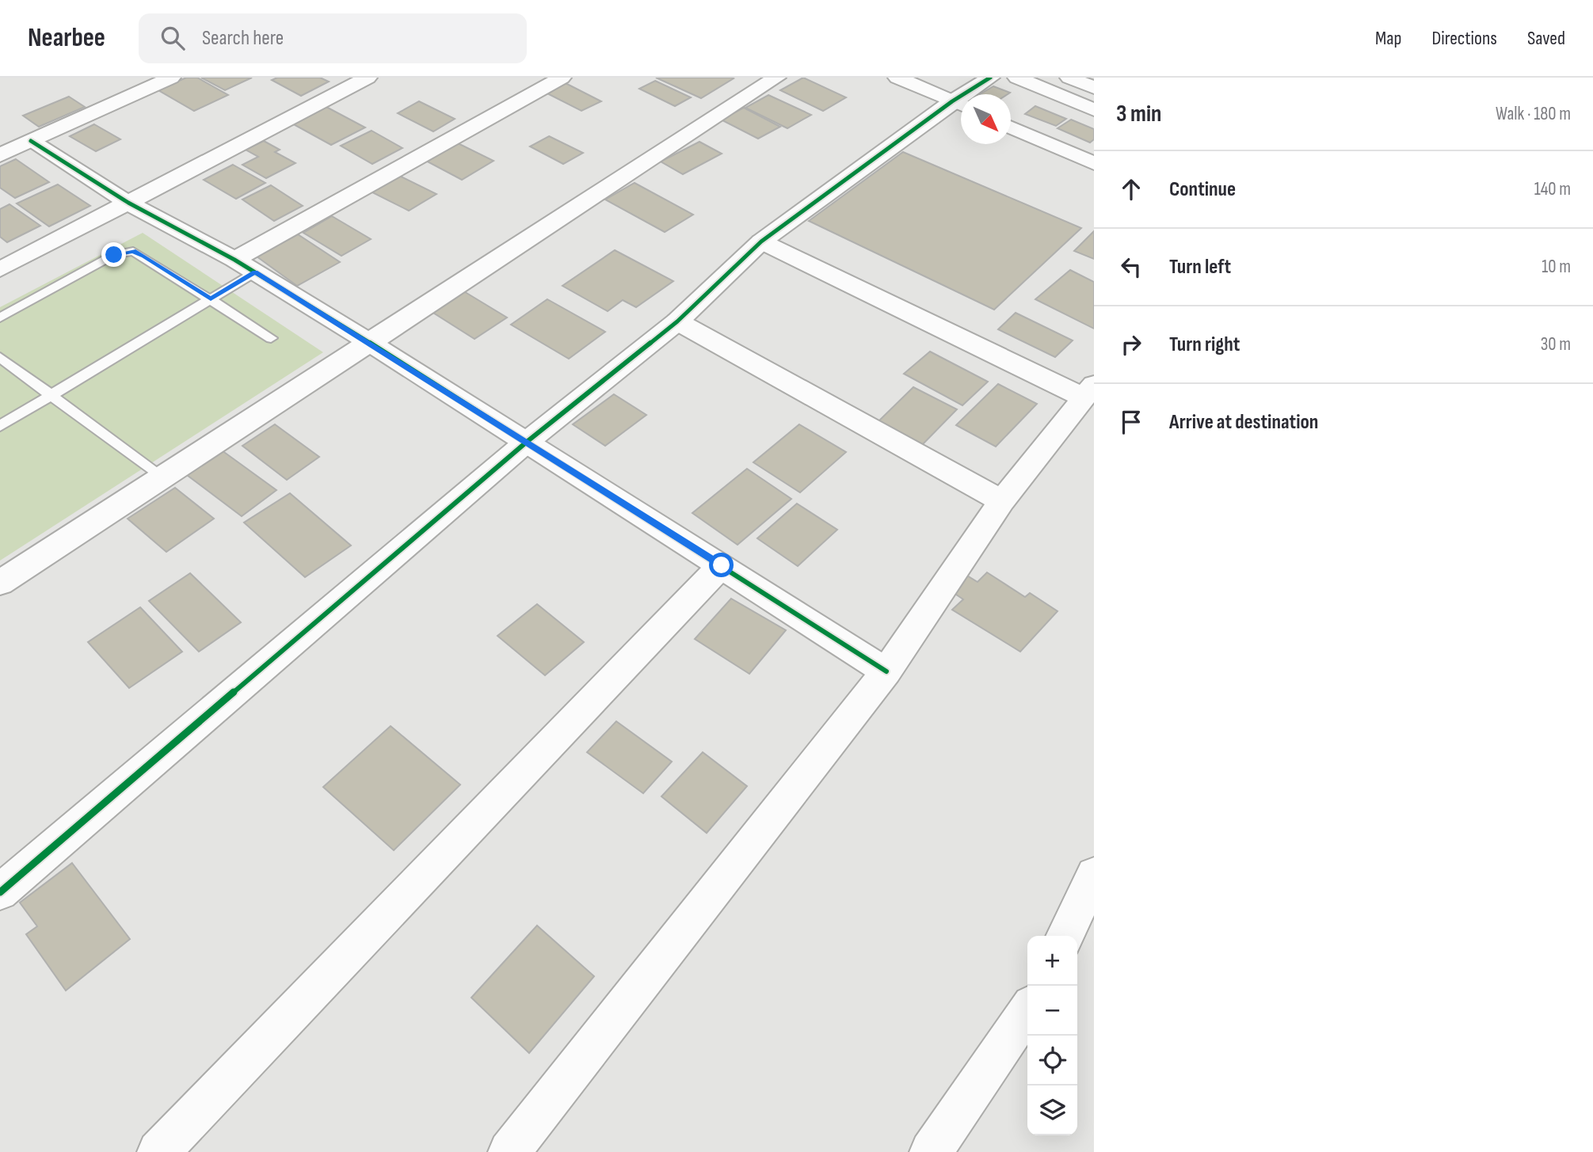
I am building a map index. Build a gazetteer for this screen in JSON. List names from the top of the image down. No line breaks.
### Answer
{"north":"bottom right","page":{"header":"Nearbee","search":"Search here","nav":["Map","Directions","Saved"],"heading":["3 min","Walk · 180 m"],"list":[["Continue","140 m"],["Turn left","10 m"],["Turn right","30 m"],"Arrive at destination"],"map_buttons":["+","−"]}}
